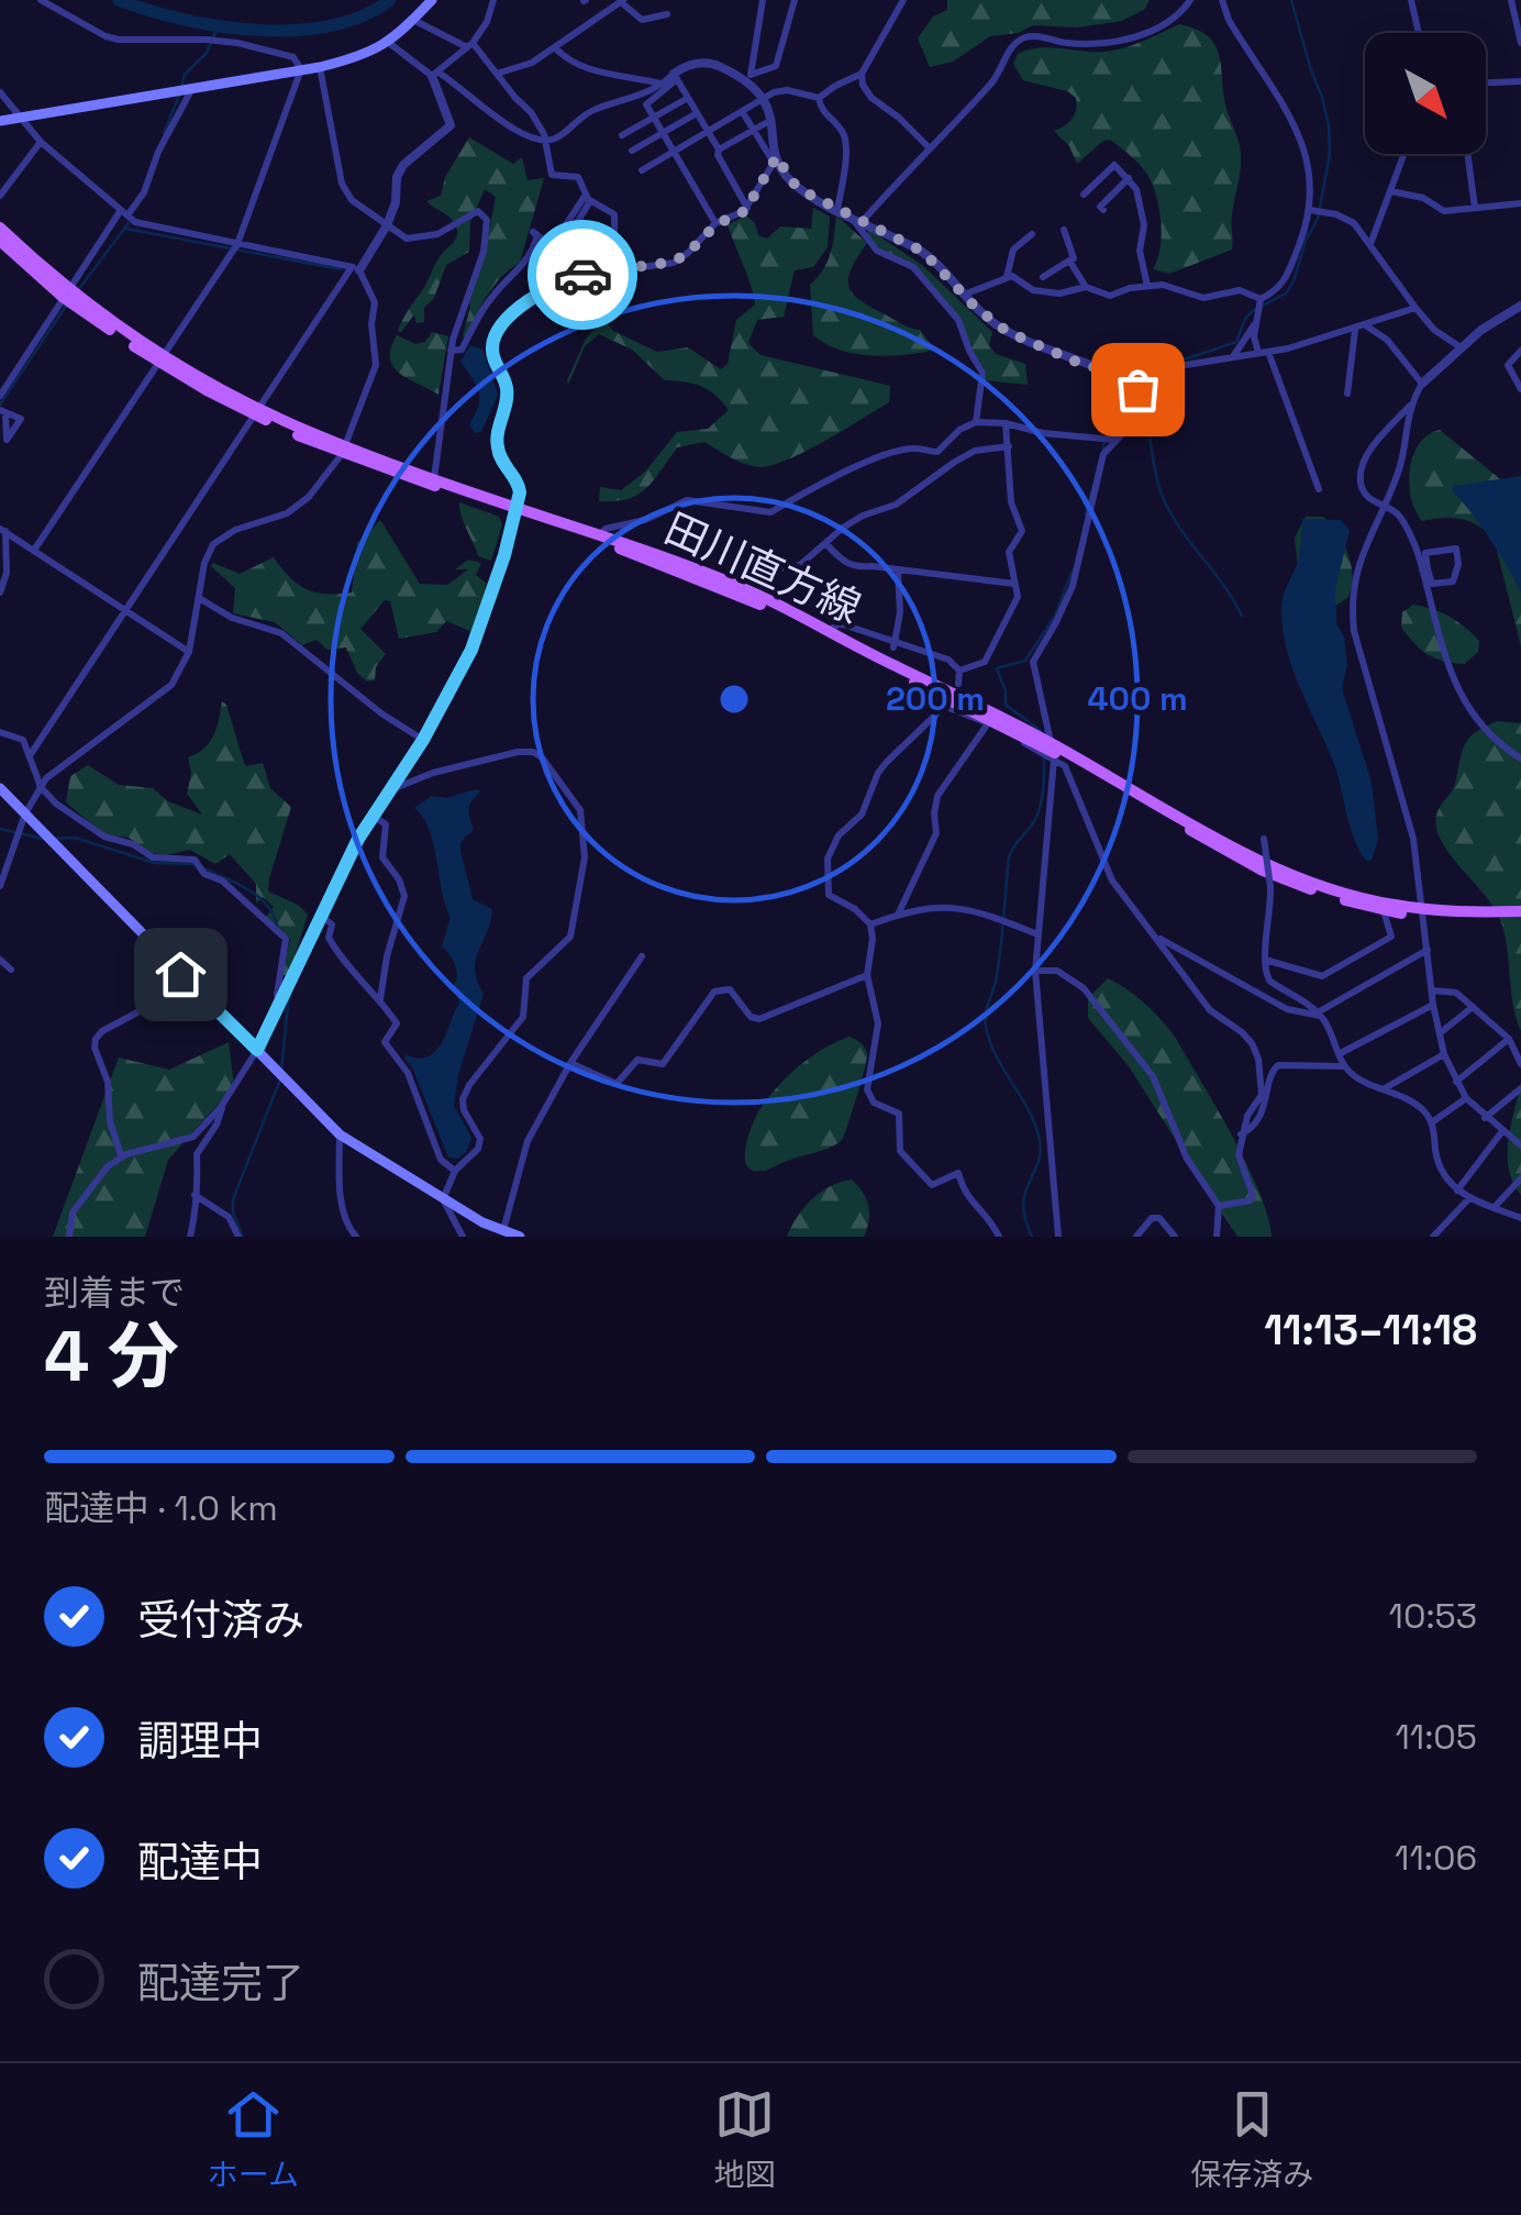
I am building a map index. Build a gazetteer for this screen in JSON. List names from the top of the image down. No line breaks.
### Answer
{"streets":{"main road":["田川直方線"]},"north":"bottom right","page":{"heading":["4 分","到着まで","11:13–11:18"],"bar":"配達中 · 1.0 km","list":[["受付済み","10:53"],["調理中","11:05"],["配達中","11:06"],"配達完了"],"tabs":["ホーム","地図","保存済み"]},"rings":["200 m","400 m"]}
